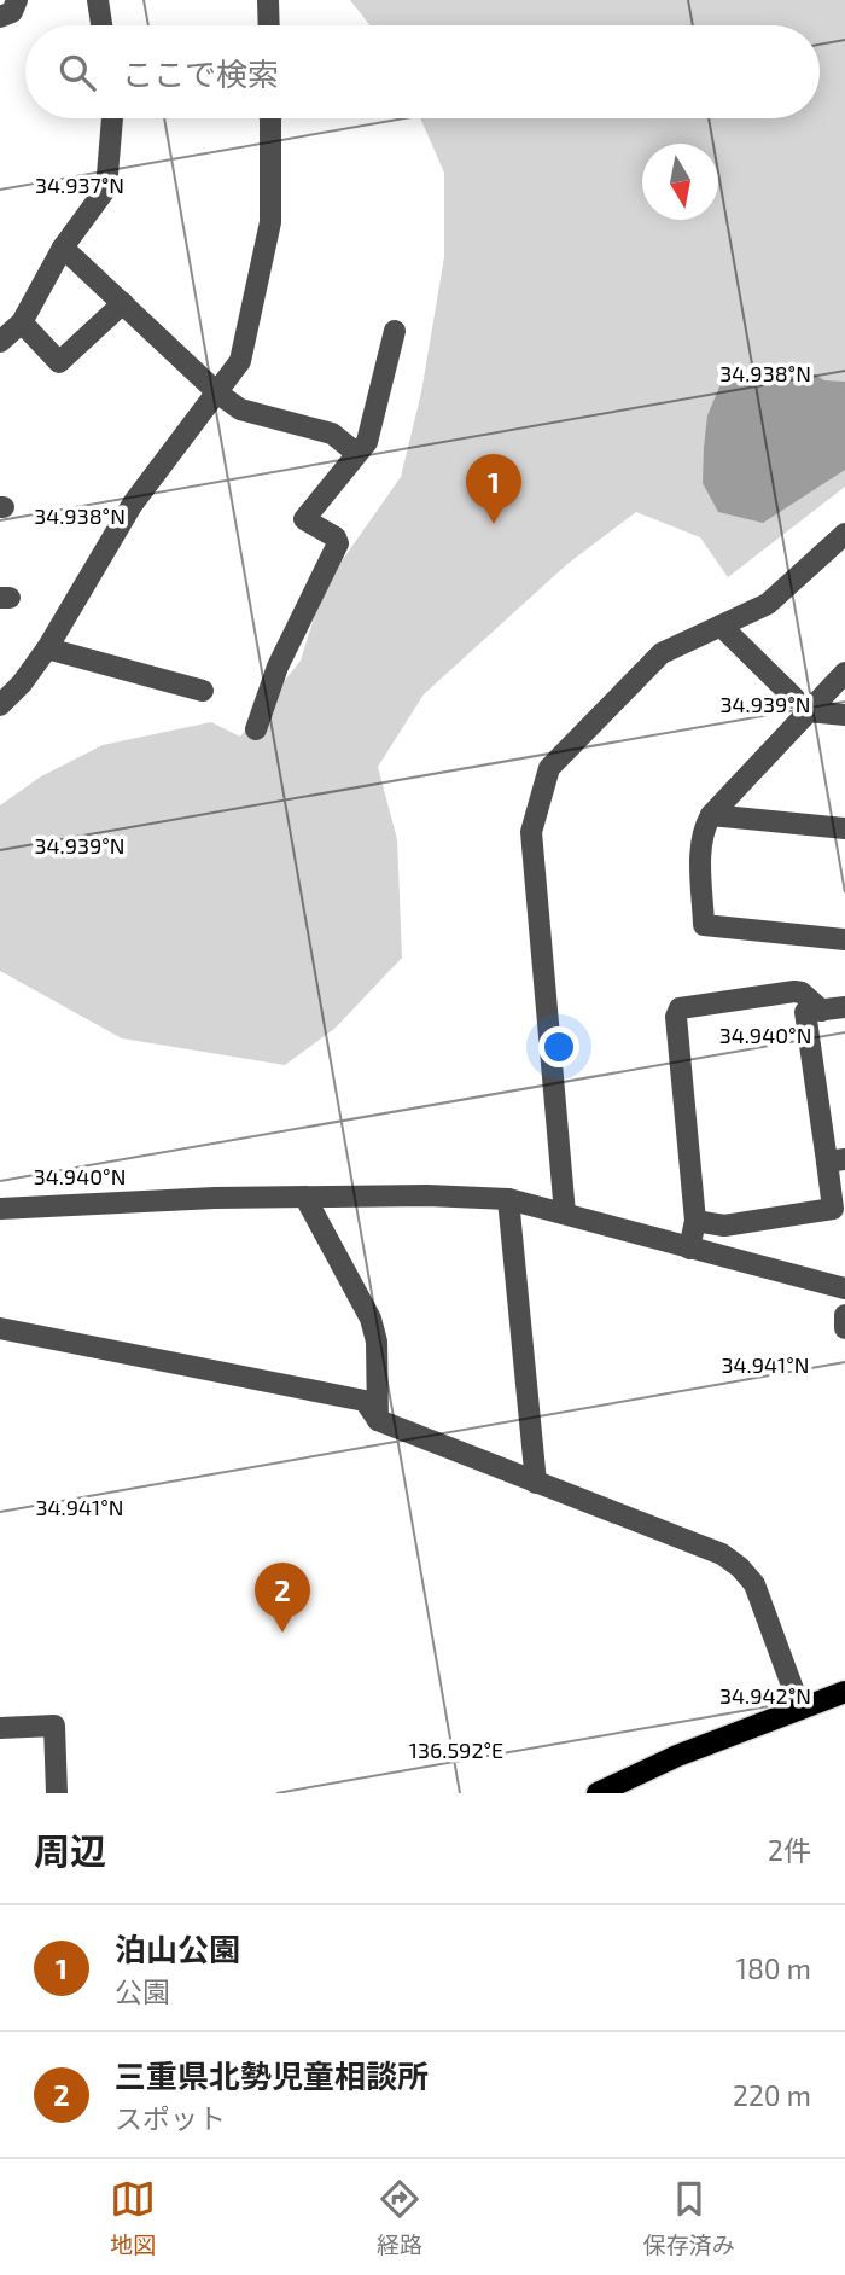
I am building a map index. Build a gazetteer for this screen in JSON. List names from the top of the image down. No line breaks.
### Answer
{"north":"bottom","page":{"search":"ここで検索","pins":["1","2"],"heading":["周辺","2件"],"list":[{"mark":"1","name":"泊山公園","note":"公園","value":"180 m"},{"mark":"2","name":"三重県北勢児童相談所","note":"スポット","value":"220 m"}],"nav":["地図","経路","保存済み"]},"coordinates":["34.937°N","34.938°N","34.939°N","34.940°N","34.941°N","34.942°N","136.592°E"]}
